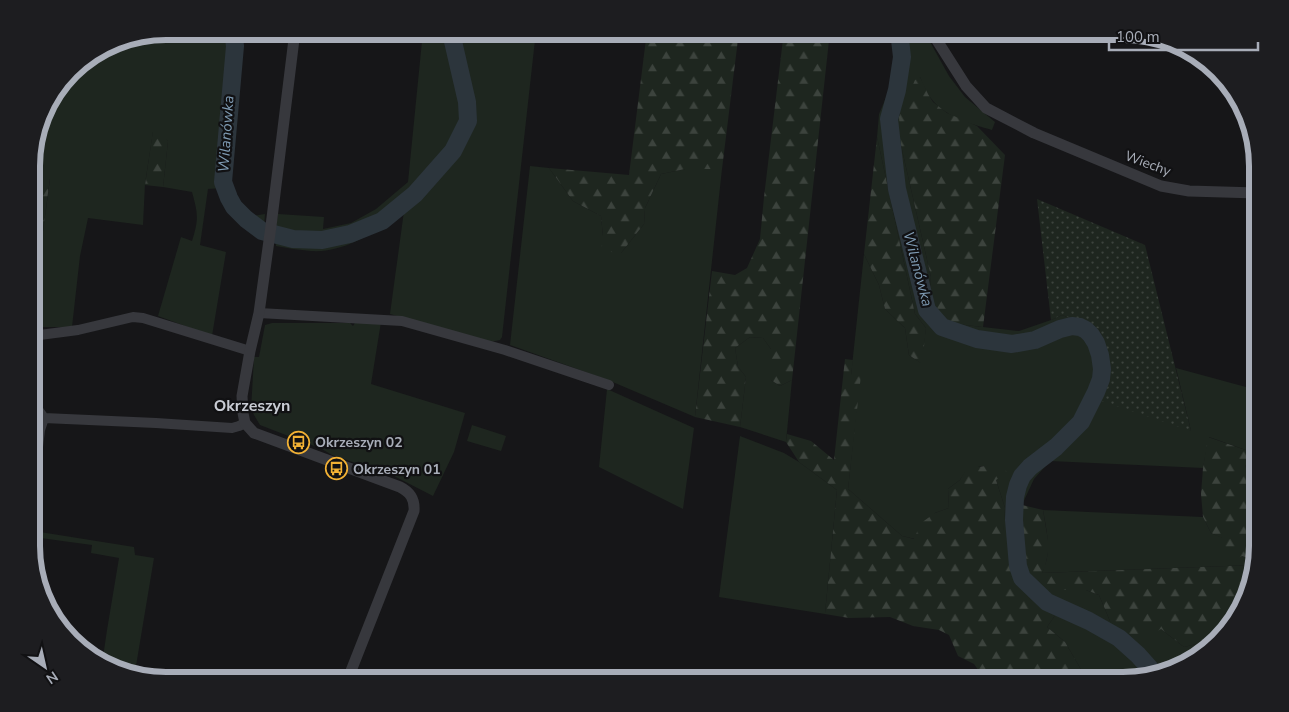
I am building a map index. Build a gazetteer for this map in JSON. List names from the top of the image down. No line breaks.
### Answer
{"streets":{"street":["Wiechy"]},"districts":["Okrzeszyn"],"water":["Wilanówka"],"places":{"bus stop":["Okrzeszyn 02","Okrzeszyn 01"]},"scale_bar":"100 m","north":"bottom right"}
